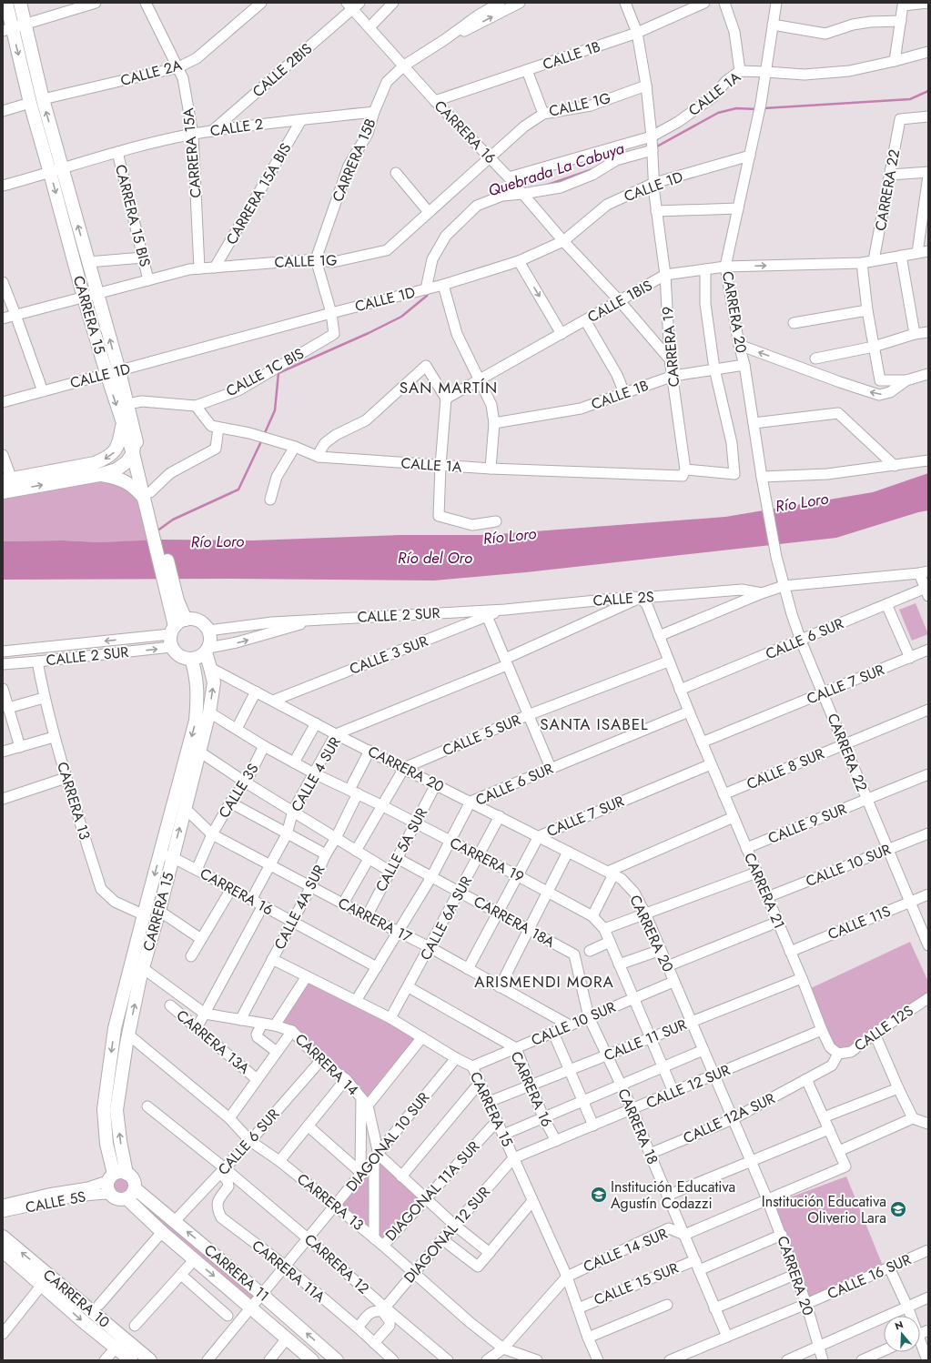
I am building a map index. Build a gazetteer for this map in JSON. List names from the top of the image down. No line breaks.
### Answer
{"streets":{"main road":["CARRERA 15","CARRERA 11","CARRERA 10"],"street":["CALLE 1B","CALLE 2BIS","CALLE 2A","CALLE 1A","CALLE 1G","CALLE 2","CARRERA 16","CARRERA 15A","CARRERA 15B","CALLE 1D","CARRERA 22","CARRERA 15A BIS","CARRERA 15 BIS","CALLE 1BIS","CARRERA 20","CARRERA 19","CALLE 1C BIS","CALLE 2S","CALLE 2 SUR","CALLE 6 SUR","CALLE 3 SUR","CALLE 7 SUR","CALLE 5 SUR","CALLE 8 SUR","CALLE 4 SUR","CALLE 3S","CARRERA 13","CALLE 9 SUR","CALLE 5A SUR","CALLE 10 SUR","CARRERA 21","CALLE 4A SUR","CALLE 6A SUR","CARRERA 17","CARRERA 18A","CALLE 11S","CALLE 12S","CALLE 11 SUR","CARRERA 13A","CARRERA 14","CALLE 12 SUR","CALLE 12A SUR","CARRERA 18","DIAGONAL 10 SUR","DIAGONAL 11A SUR","CALLE 5S","DIAGONAL 12 SUR","CALLE 14 SUR","CARRERA 12","CARRERA 11A","CALLE 16 SUR","CALLE 15 SUR"]},"crossings":[["CALLE 1B","CARRERA 16"],["CALLE 1B","CARRERA 20"],["CALLE 1B","CARRERA 19"],["CALLE 2BIS","CALLE 2"],["CALLE 2BIS","CARRERA 16"],["CALLE 2A","CARRERA 15A"],["CALLE 2A","CARRERA 15"],["CALLE 1A","CARRERA 16"],["CALLE 1A","CARRERA 20"],["CALLE 1A","CARRERA 19"],["CALLE 1A","CALLE 1C BIS"],["CALLE 1G","CARRERA 16"],["CALLE 1G","CARRERA 15A"],["CALLE 1G","CARRERA 15B"],["CALLE 1G","CARRERA 15A BIS"],["CALLE 1G","CARRERA 15 BIS"],["CALLE 1G","CARRERA 15"],["CALLE 1G","CARRERA 19"],["CALLE 2","CARRERA 15A"],["CALLE 2","CARRERA 15B"],["CALLE 2","CARRERA 15A BIS"],["CALLE 2","CARRERA 15 BIS"],["CALLE 2","CARRERA 15"],["CARRERA 16","CALLE 1D"],["CARRERA 16","CALLE 1BIS"],["CARRERA 16","CARRERA 15"],["CARRERA 16","CARRERA 19"],["CARRERA 16","CALLE 6 SUR"],["CARRERA 16","CALLE 4 SUR"],["CARRERA 16","CALLE 10 SUR"],["CARRERA 16","CALLE 4A SUR"],["CARRERA 16","CALLE 6A SUR"],["CARRERA 16","CALLE 11 SUR"],["CARRERA 16","CALLE 12 SUR"],["CALLE 1D","CARRERA 20"],["CALLE 1D","CARRERA 15"],["CALLE 1D","CARRERA 19"],["CALLE 1D","CALLE 1C BIS"],["CARRERA 22","CALLE 1BIS"],["CARRERA 22","CARRERA 20"],["CARRERA 22","CALLE 6 SUR"],["CARRERA 22","CALLE 7 SUR"],["CARRERA 22","CALLE 8 SUR"],["CARRERA 22","CALLE 9 SUR"],["CARRERA 22","CALLE 10 SUR"],["CARRERA 22","CALLE 11S"],["CALLE 1BIS","CARRERA 20"],["CALLE 1BIS","CARRERA 19"],["CARRERA 20","CARRERA 15"],["CARRERA 20","CALLE 6 SUR"],["CARRERA 20","CALLE 3 SUR"],["CARRERA 20","CALLE 7 SUR"],["CARRERA 20","CALLE 5 SUR"],["CARRERA 20","CALLE 4 SUR"],["CARRERA 20","CALLE 5A SUR"],["CARRERA 20","CALLE 10 SUR"],["CARRERA 20","CALLE 4A SUR"],["CARRERA 20","CALLE 6A SUR"],["CARRERA 20","CALLE 11 SUR"],["CARRERA 20","CALLE 12 SUR"],["CARRERA 20","CALLE 12A SUR"],["CARRERA 20","CALLE 14 SUR"],["CARRERA 20","CALLE 16 SUR"],["CARRERA 20","CALLE 15 SUR"],["CARRERA 15","CARRERA 19"],["CARRERA 15","CALLE 1C BIS"],["CARRERA 15","CALLE 2 SUR"],["CARRERA 15","CALLE 6 SUR"],["CARRERA 15","CARRERA 13"],["CARRERA 15","CALLE 10 SUR"],["CARRERA 15","CALLE 4A SUR"],["CARRERA 15","CALLE 6A SUR"],["CARRERA 15","CARRERA 17"],["CARRERA 15","CALLE 11 SUR"],["CARRERA 15","CARRERA 14"],["CARRERA 15","CALLE 12 SUR"],["CARRERA 15","DIAGONAL 10 SUR"],["CARRERA 15","DIAGONAL 11A SUR"],["CARRERA 15","CALLE 5S"],["CARRERA 15","DIAGONAL 12 SUR"],["CARRERA 15","CALLE 14 SUR"],["CARRERA 15","CARRERA 11"],["CARRERA 15","CALLE 15 SUR"],["CARRERA 19","CALLE 6 SUR"],["CARRERA 19","CALLE 7 SUR"],["CARRERA 19","CALLE 4 SUR"],["CARRERA 19","CALLE 3S"],["CARRERA 19","CALLE 5A SUR"],["CARRERA 19","CALLE 10 SUR"],["CARRERA 19","CALLE 4A SUR"],["CARRERA 19","CALLE 6A SUR"],["CARRERA 19","CALLE 11 SUR"],["CARRERA 19","CALLE 12 SUR"],["CALLE 2S","CALLE 2 SUR"],["CALLE 2S","CALLE 3 SUR"],["CALLE 2S","CALLE 4 SUR"],["CALLE 2S","CARRERA 21"],["CALLE 2 SUR","CALLE 3 SUR"],["CALLE 2 SUR","CARRERA 13"],["CALLE 6 SUR","CARRERA 13"],["CALLE 6 SUR","CARRERA 21"],["CALLE 6 SUR","CARRERA 17"],["CALLE 6 SUR","CARRERA 18A"],["CALLE 6 SUR","CARRERA 14"],["CALLE 6 SUR","CARRERA 12"],["CALLE 6 SUR","CARRERA 11A"],["CALLE 6 SUR","CARRERA 11"],["CALLE 7 SUR","CARRERA 21"],["CALLE 7 SUR","CARRERA 17"],["CALLE 7 SUR","CARRERA 18A"],["CALLE 5 SUR","CARRERA 21"],["CALLE 8 SUR","CARRERA 21"],["CALLE 4 SUR","CARRERA 21"],["CALLE 4 SUR","CARRERA 17"],["CALLE 3S","CARRERA 17"],["CARRERA 13","CARRERA 14"],["CARRERA 13","DIAGONAL 10 SUR"],["CARRERA 13","DIAGONAL 11A SUR"],["CARRERA 13","DIAGONAL 12 SUR"],["CALLE 9 SUR","CARRERA 21"],["CALLE 5A SUR","CARRERA 17"],["CALLE 5A SUR","CARRERA 18A"],["CALLE 10 SUR","CARRERA 21"],["CALLE 10 SUR","CARRERA 17"],["CALLE 10 SUR","CARRERA 18"],["CARRERA 21","CALLE 11S"],["CARRERA 21","CALLE 12S"],["CARRERA 21","CALLE 11 SUR"],["CARRERA 21","CALLE 12 SUR"],["CALLE 4A SUR","CARRERA 17"],["CALLE 4A SUR","CARRERA 14"],["CALLE 6A SUR","CARRERA 17"],["CALLE 6A SUR","CARRERA 18A"],["CARRERA 18A","CARRERA 18"],["CALLE 11 SUR","CARRERA 18"],["CARRERA 14","DIAGONAL 10 SUR"],["CALLE 12 SUR","CARRERA 18"],["CALLE 12 SUR","DIAGONAL 12 SUR"],["CALLE 12A SUR","CARRERA 18"],["CARRERA 18","CALLE 14 SUR"],["CARRERA 18","CALLE 16 SUR"],["CARRERA 18","CALLE 15 SUR"],["DIAGONAL 10 SUR","CARRERA 12"],["DIAGONAL 10 SUR","CARRERA 11A"],["DIAGONAL 10 SUR","CARRERA 11"],["CALLE 5S","CARRERA 11"],["DIAGONAL 12 SUR","CARRERA 12"],["CARRERA 12","CARRERA 11A"]],"districts":["SAN MARTÍN","SANTA ISABEL","ARISMENDI MORA"],"water":["Quebrada La Cabuya","Río Loro","Río del Oro"],"places":{"school or university":["Institución Educativa Agustín Codazzi","Institución Educativa Oliverio Lara"]},"north":"top"}
